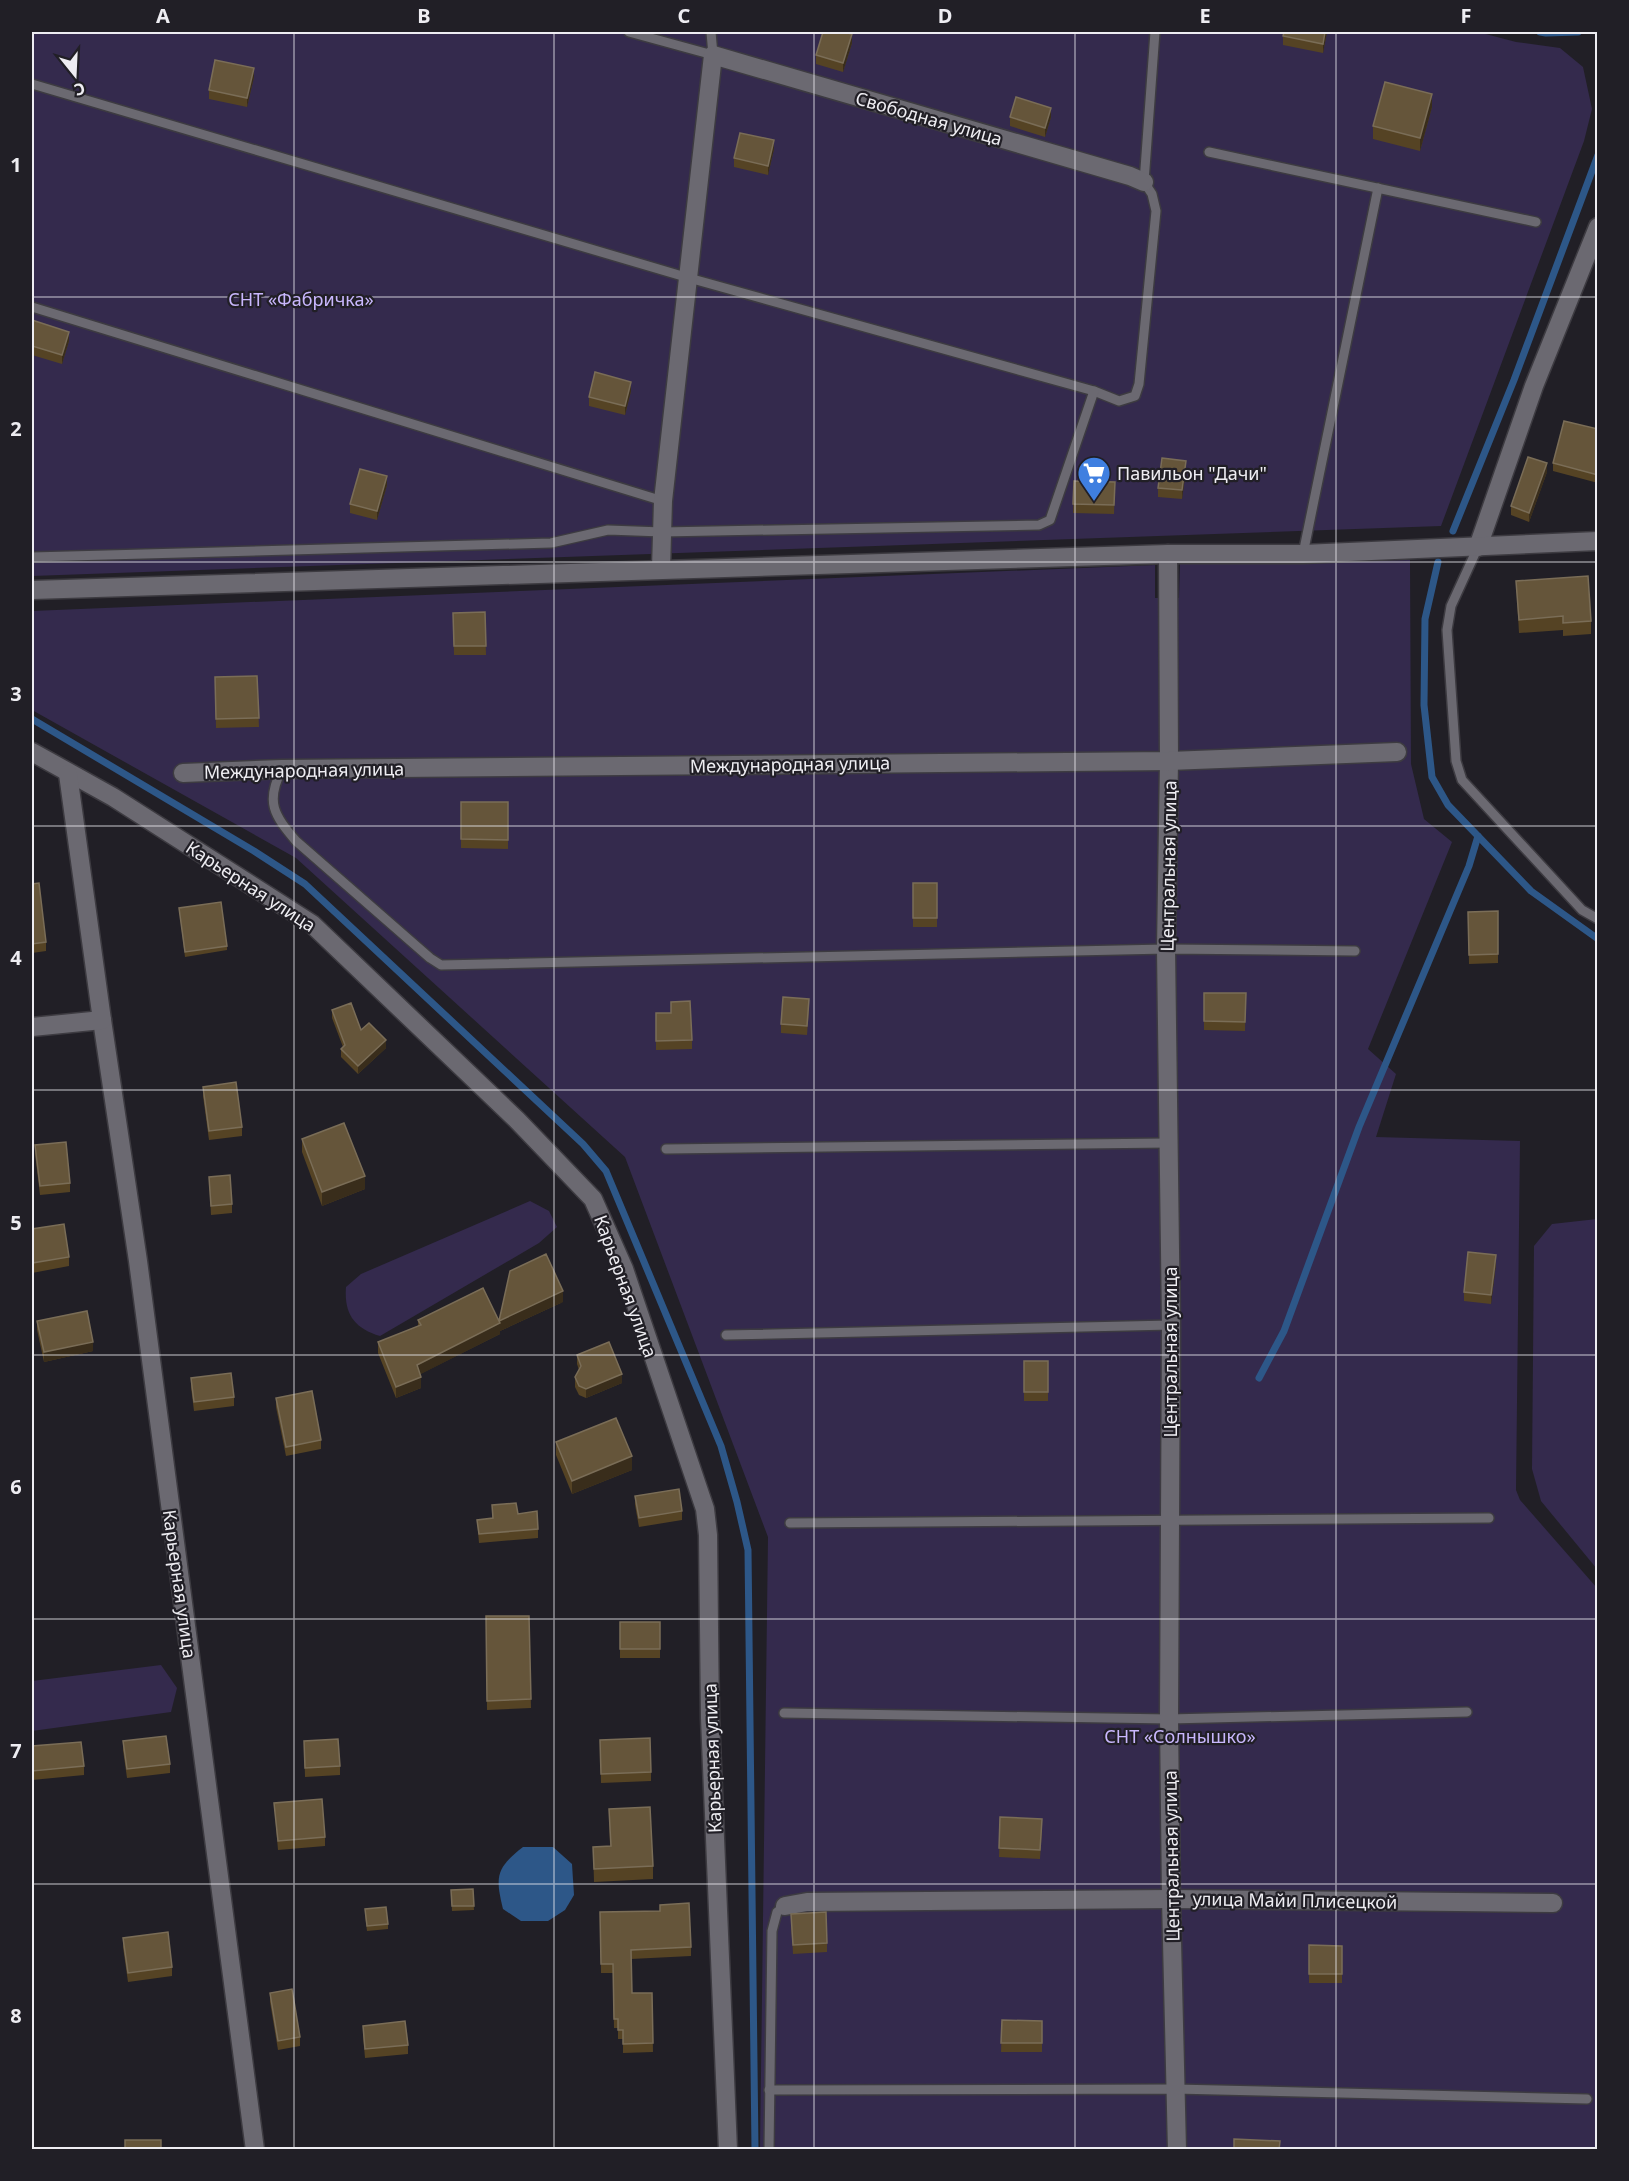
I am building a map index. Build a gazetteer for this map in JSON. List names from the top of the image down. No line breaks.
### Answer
{"streets":{"street":["Свободная улица","Международная улица","Центральная улица","Карьерная улица","улица Майи Плисецкой"]},"crossings":[["Международная улица","Центральная улица"],["Центральная улица","улица Майи Плисецкой"]],"parks":["СНТ «Фабричка»","СНТ «Солнышко»"],"places":{"supermarket":["Павильон \"Дачи\""]},"north":"bottom","grid":{"columns":["A","B","C","D","E","F"],"rows":["1","2","3","4","5","6","7","8"]}}
